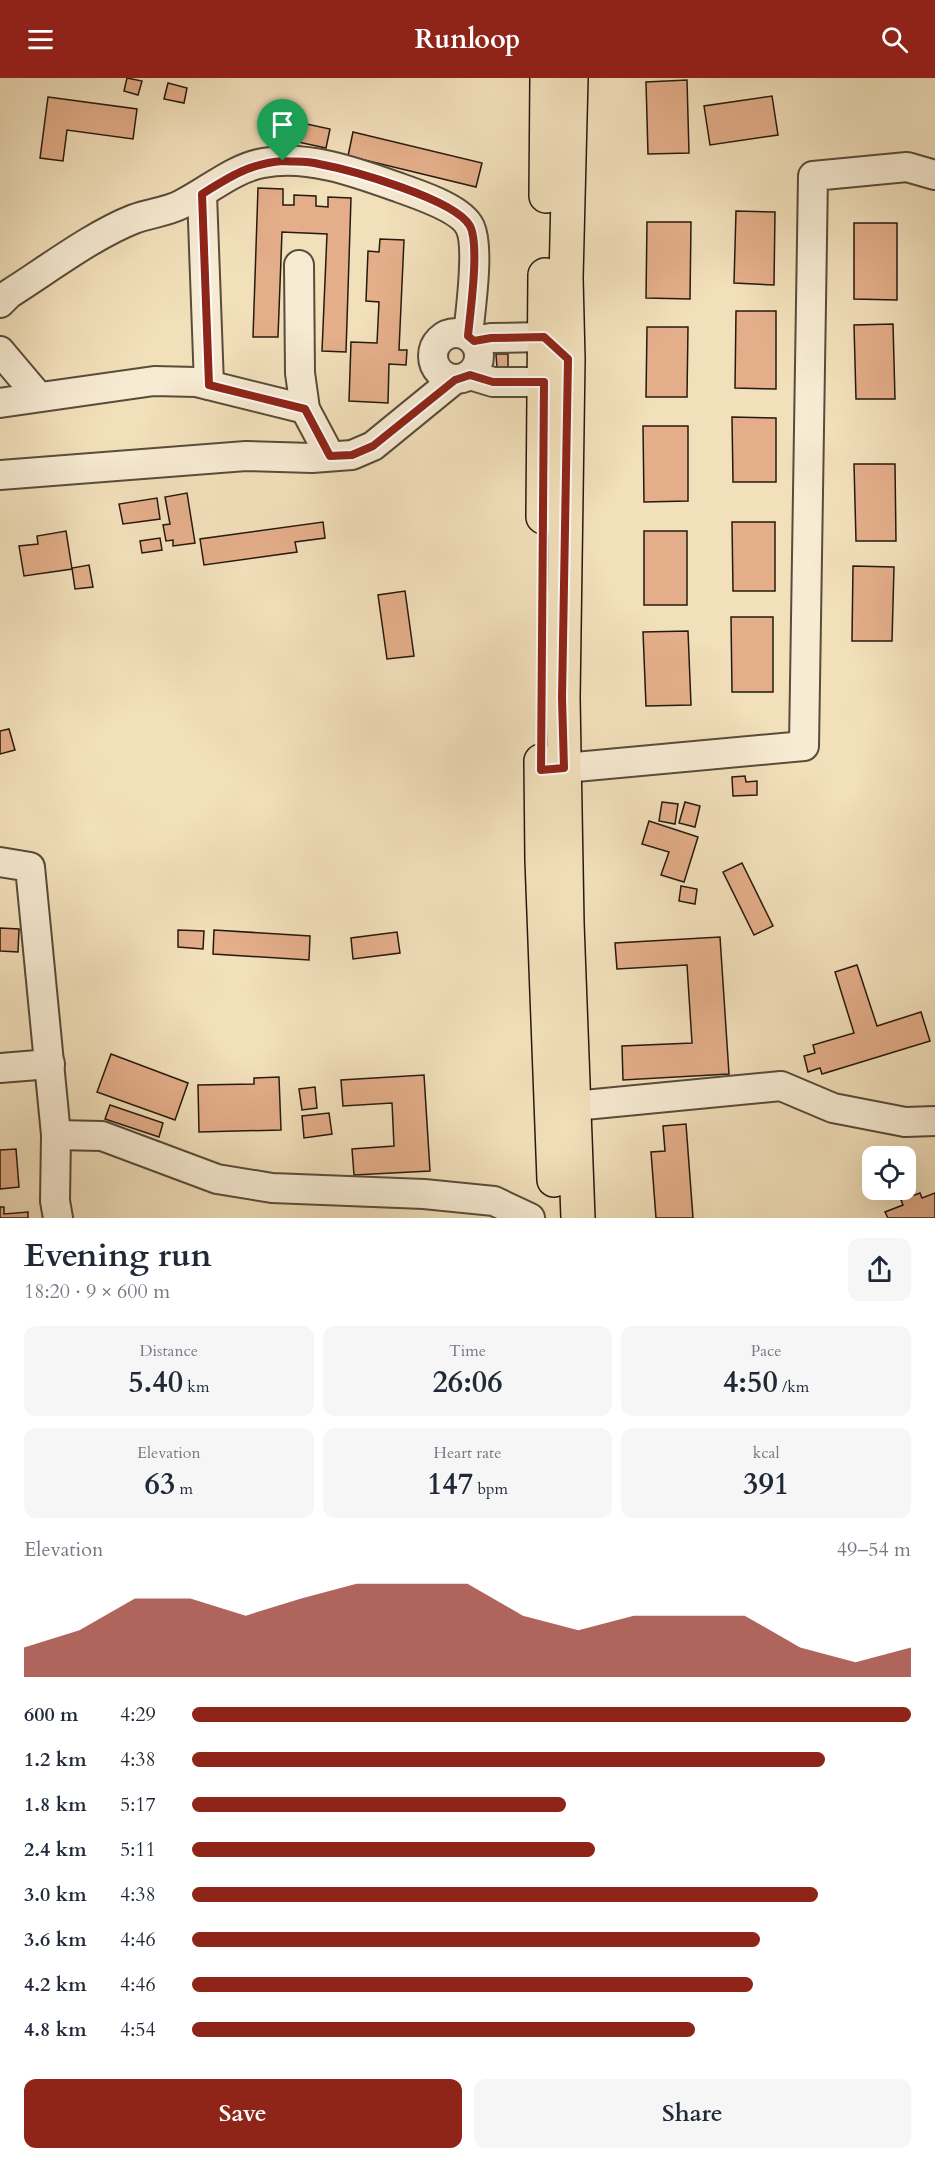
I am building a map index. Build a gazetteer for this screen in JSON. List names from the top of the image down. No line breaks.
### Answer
{"page":{"header":"Runloop","heading":["Evening run","18:20 · 9 × 600 m"],"stats":[["Distance","5.40 km"],["Time","26:06"],["Pace","4:50 /km"],["Elevation","63 m"],["Heart rate","147 bpm"],["kcal","391"]],"chart":["Elevation","49–54 m"],"list":[{"name":"600 m","note":"4:29"},{"name":"1.2 km","note":"4:38"},{"name":"1.8 km","note":"5:17"},{"name":"2.4 km","note":"5:11"},{"name":"3.0 km","note":"4:38"},{"name":"3.6 km","note":"4:46"},{"name":"4.2 km","note":"4:46"},{"name":"4.8 km","note":"4:54"}],"buttons":["Save","Share"]}}
